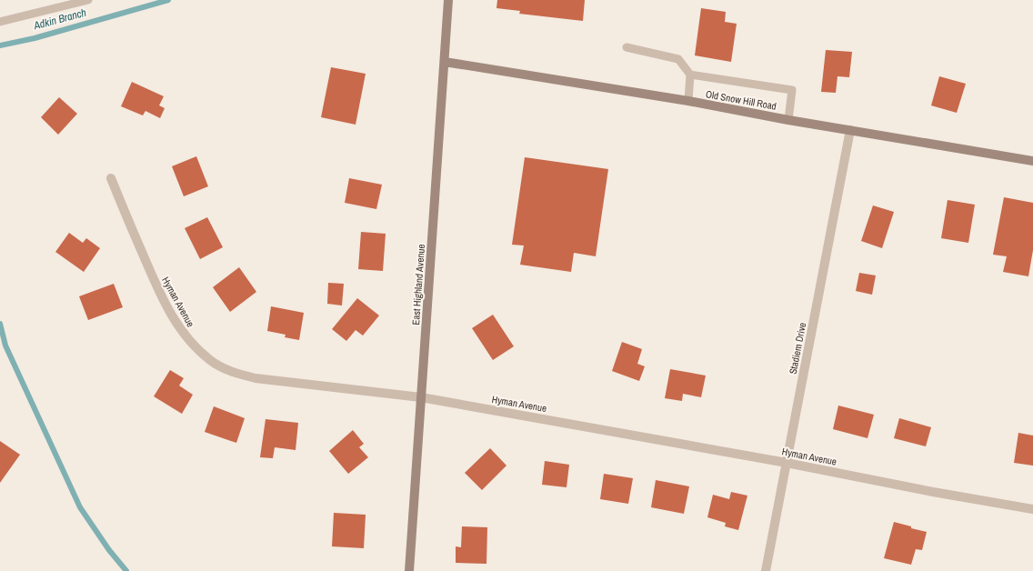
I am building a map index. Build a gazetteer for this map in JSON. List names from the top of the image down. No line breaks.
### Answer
{"streets":{"street":["Old Snow Hill Road","East Highland Avenue","Hyman Avenue","Stadiem Drive"]},"crossings":[["Old Snow Hill Road","East Highland Avenue"],["Old Snow Hill Road","Stadiem Drive"],["East Highland Avenue","Hyman Avenue"],["Hyman Avenue","Stadiem Drive"]],"water":["Adkin Branch"]}
